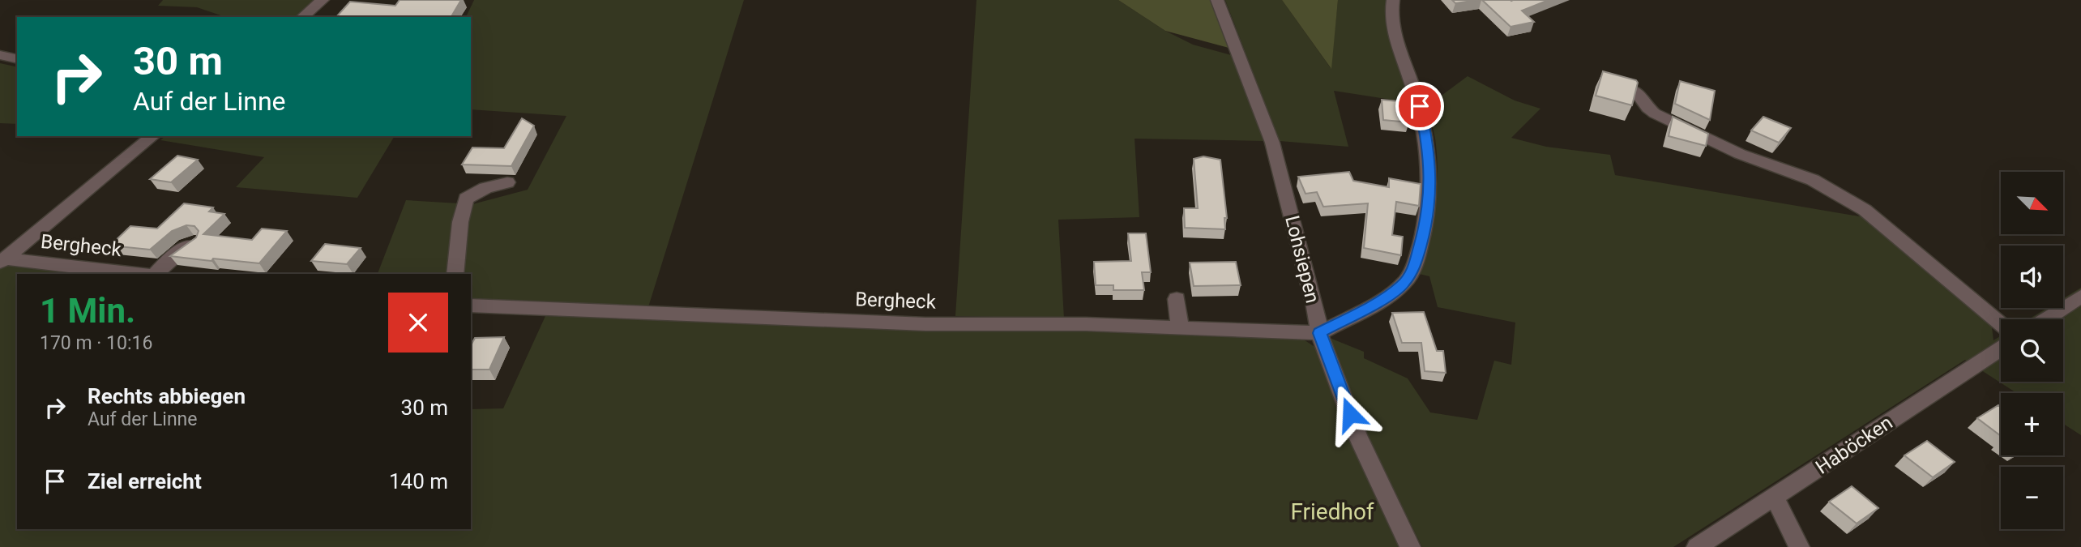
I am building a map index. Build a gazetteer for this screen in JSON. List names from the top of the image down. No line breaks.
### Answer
{"streets":{"street":["Bergheck","Lohsiepen","Haböcken"]},"crossings":[["Bergheck","Lohsiepen"]],"parks":["Friedhof"],"north":"bottom right","page":{"turn":["30 m","Auf der Linne"],"map_buttons":["+","−"],"heading":["1 Min.","170 m · 10:16"],"list":[{"name":"Rechts abbiegen","note":"Auf der Linne","value":"30 m"},{"name":"Ziel erreicht","value":"140 m"}]}}
